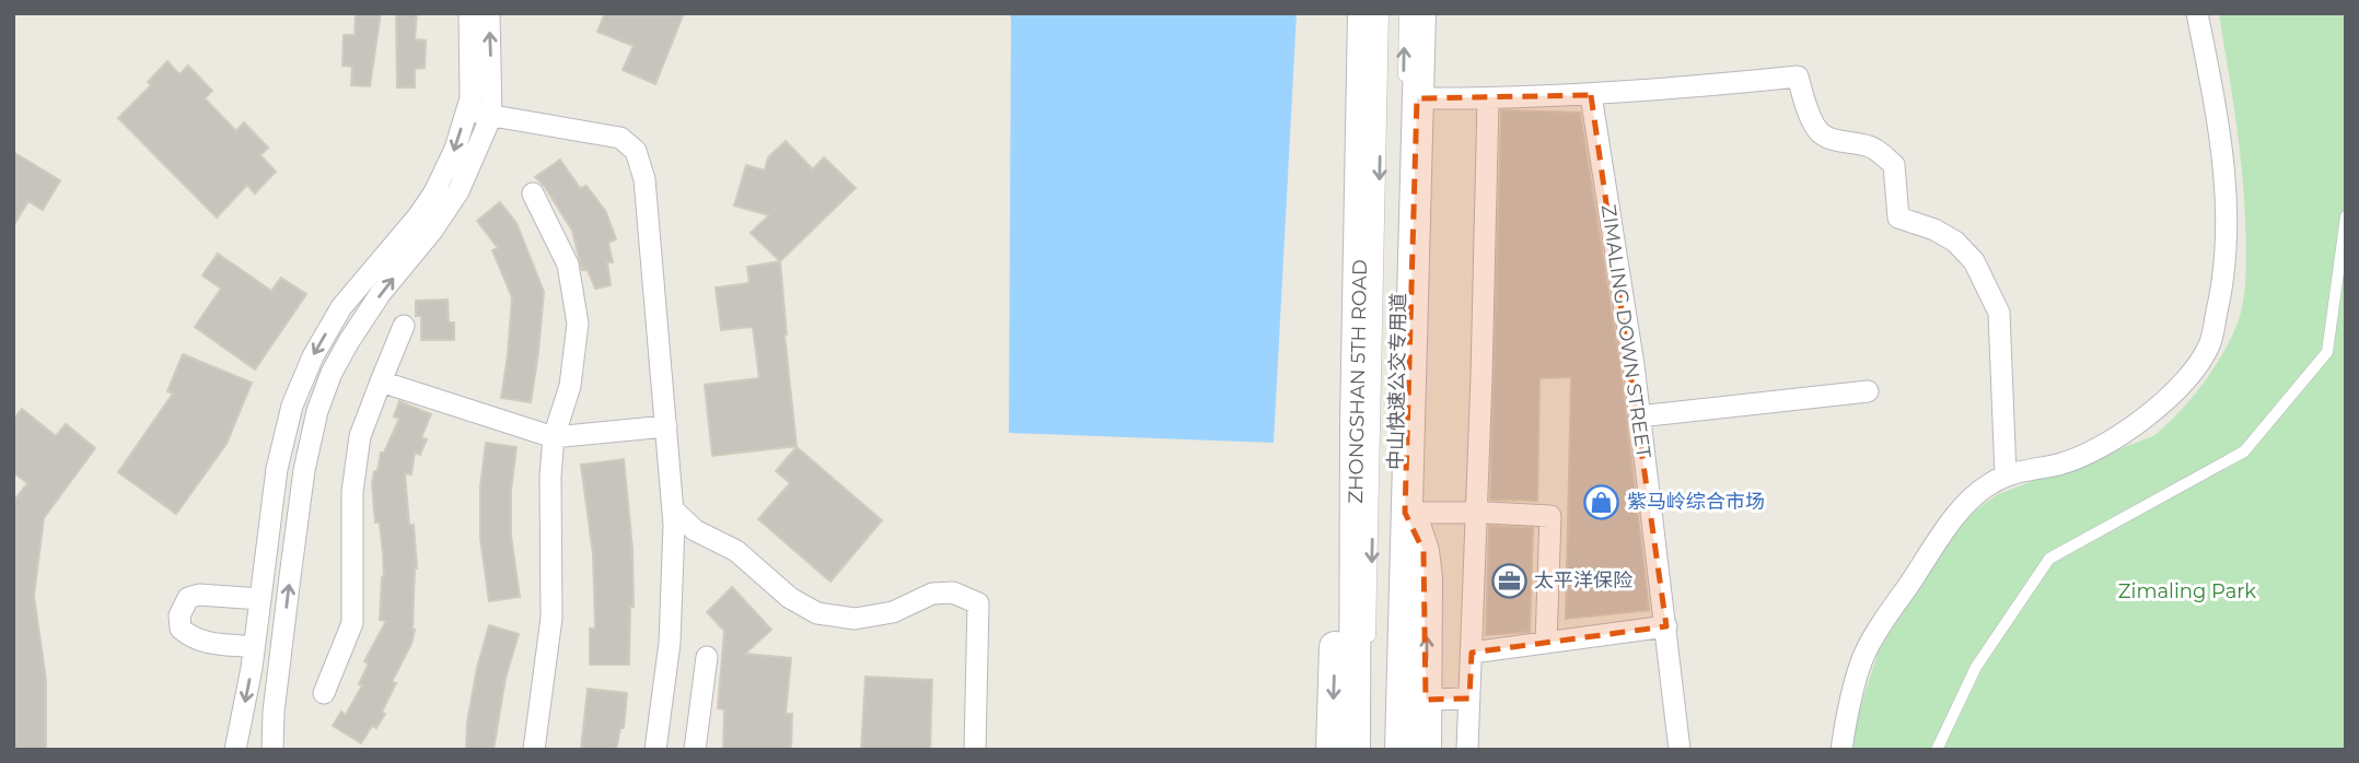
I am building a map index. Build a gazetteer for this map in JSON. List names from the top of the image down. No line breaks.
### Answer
{"streets":{"main road":["ZHONGSHAN 5TH ROAD"],"street":["ZIMALING DOWN STREET"],"lane":["中山快速公交专用道"]},"one_way":["中山快速公交专用道"],"parks":["Zimaling Park"],"places":{"shop":["紫马岭综合市场"],"office":["太平洋保险"]}}
